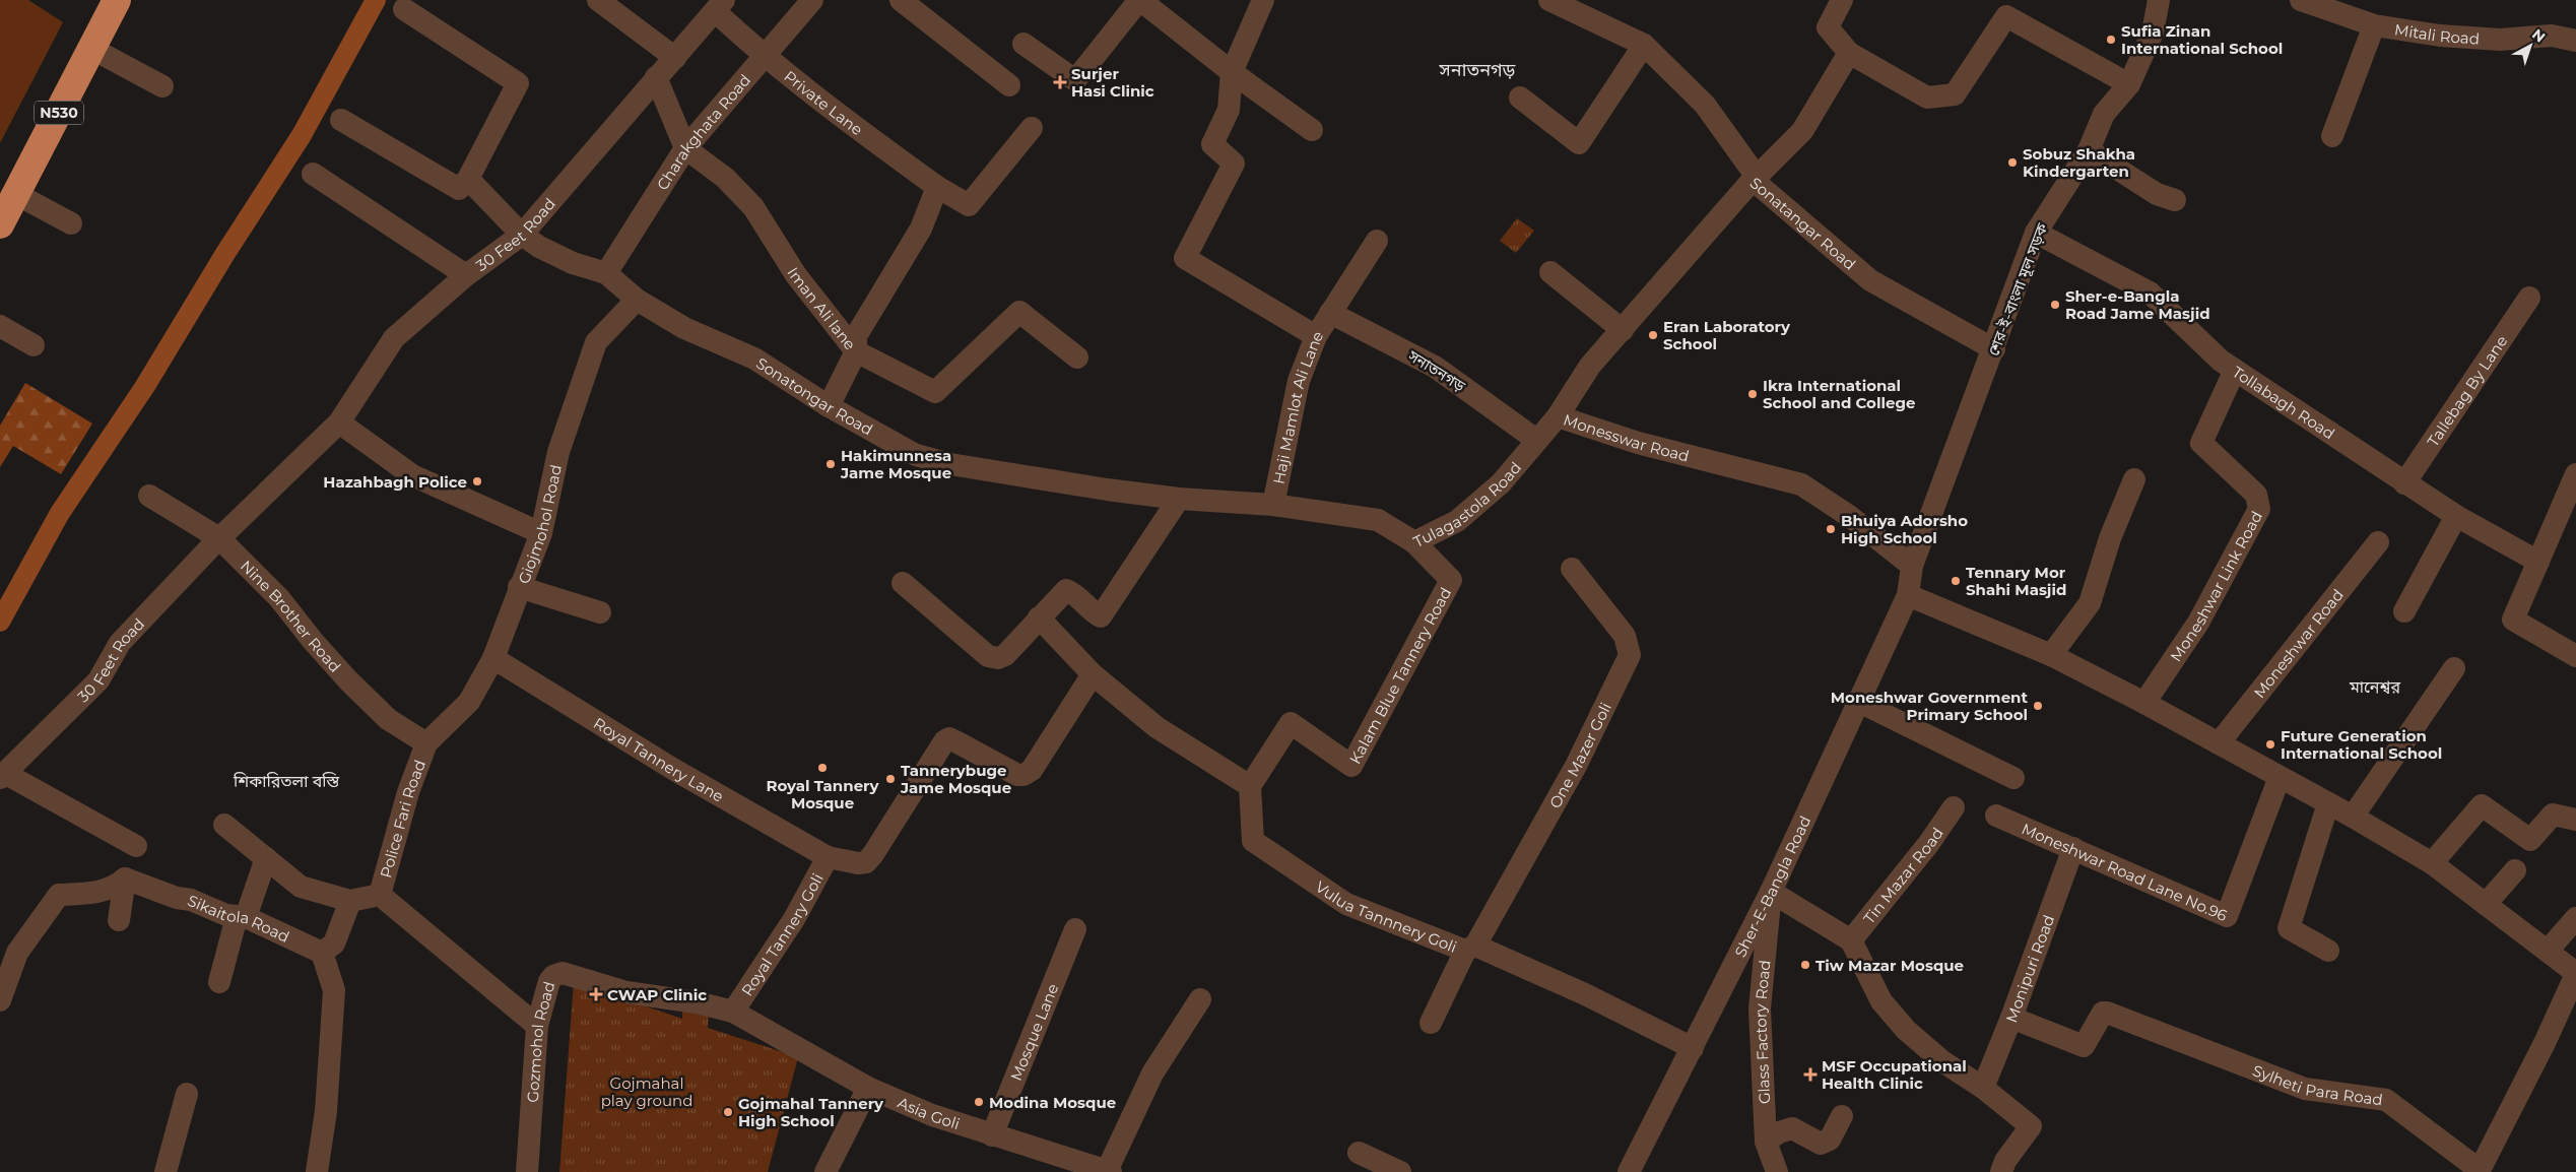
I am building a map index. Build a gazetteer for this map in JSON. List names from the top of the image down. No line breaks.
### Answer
{"streets":{"highway":["N530"],"street":["Mitali Road","Private Lane","Charakghata Road","Sonatangar Road","30 Feet Road","শের-ই-বাংলা মূল সড়ক","Iman Ali lane","সনাতনগড়","Tallebag By Lane","Sonatongar Road","Tollabagh Road","Haji Mamlot Ali Lane","Monesswar Road","Tulagastola Road","Giojmohol Road","Moneshwar Link Road","Nine Brother Road","Moneshwar Road","Kalam Blue Tannery Road","One Mazer Goli","Royal Tannery Lane","Police Fari Road","Moneshwar Road Lane No.96","Tin Mazar Road","Sher-E-Bangla Road","Vulua Tannnery Goli","Sikaitola Road","Royal Tannery Goli","Monipuri Road","Mosque Lane","Glass Factory Road","Gozmohol Road","Sylheti Para Road","Asia Goli"]},"crossings":[["Private Lane","Charakghata Road"],["Private Lane","30 Feet Road"],["Charakghata Road","Iman Ali lane"],["Charakghata Road","Sonatongar Road"],["Sonatangar Road","শের-ই-বাংলা মূল সড়ক"],["Sonatangar Road","Monesswar Road"],["30 Feet Road","Sonatongar Road"],["30 Feet Road","Nine Brother Road"],["শের-ই-বাংলা মূল সড়ক","Tollabagh Road"],["শের-ই-বাংলা মূল সড়ক","Monesswar Road"],["শের-ই-বাংলা মূল সড়ক","Sher-E-Bangla Road"],["সনাতনগড়","Haji Mamlot Ali Lane"],["সনাতনগড়","Tulagastola Road"],["Tallebag By Lane","Tollabagh Road"],["Sonatongar Road","Tulagastola Road"],["Sonatongar Road","Giojmohol Road"],["Tollabagh Road","Moneshwar Link Road"],["Haji Mamlot Ali Lane","Tulagastola Road"],["Monesswar Road","Tulagastola Road"],["Tulagastola Road","Kalam Blue Tannery Road"],["Giojmohol Road","Nine Brother Road"],["Giojmohol Road","Royal Tannery Lane"],["Giojmohol Road","Police Fari Road"],["Nine Brother Road","Police Fari Road"],["Kalam Blue Tannery Road","Vulua Tannnery Goli"],["One Mazer Goli","Vulua Tannnery Goli"],["Royal Tannery Lane","Royal Tannery Goli"],["Moneshwar Road Lane No.96","Monipuri Road"],["Sher-E-Bangla Road","Vulua Tannnery Goli"],["Sher-E-Bangla Road","Glass Factory Road"],["Royal Tannery Goli","Gozmohol Road"],["Royal Tannery Goli","Asia Goli"],["Monipuri Road","Sylheti Para Road"],["Mosque Lane","Asia Goli"],["Gozmohol Road","Asia Goli"]],"districts":["সনাতনগড়","মানেশ্বর","শিকারিতলা বস্তি"],"parks":["Gojmahal play ground"],"places":{"other":["Sufia Zinan International School","Sobuz Shakha Kindergarten","Sher-e-Bangla Road Jame Masjid","Eran Laboratory School","Ikra International School and College","Hakimunnesa Jame Mosque","Hazahbagh Police","Bhuiya Adorsho High School","Tennary Mor Shahi Masjid","Moneshwar Government Primary School","Future Generation International School","Royal Tannery Mosque","Tannerybuge Jame Mosque","Tiw Mazar Mosque","Modina Mosque","Gojmahal Tannery High School"],"health":["Surjer Hasi Clinic","CWAP Clinic","MSF Occupational Health Clinic"]},"north":"top right"}
